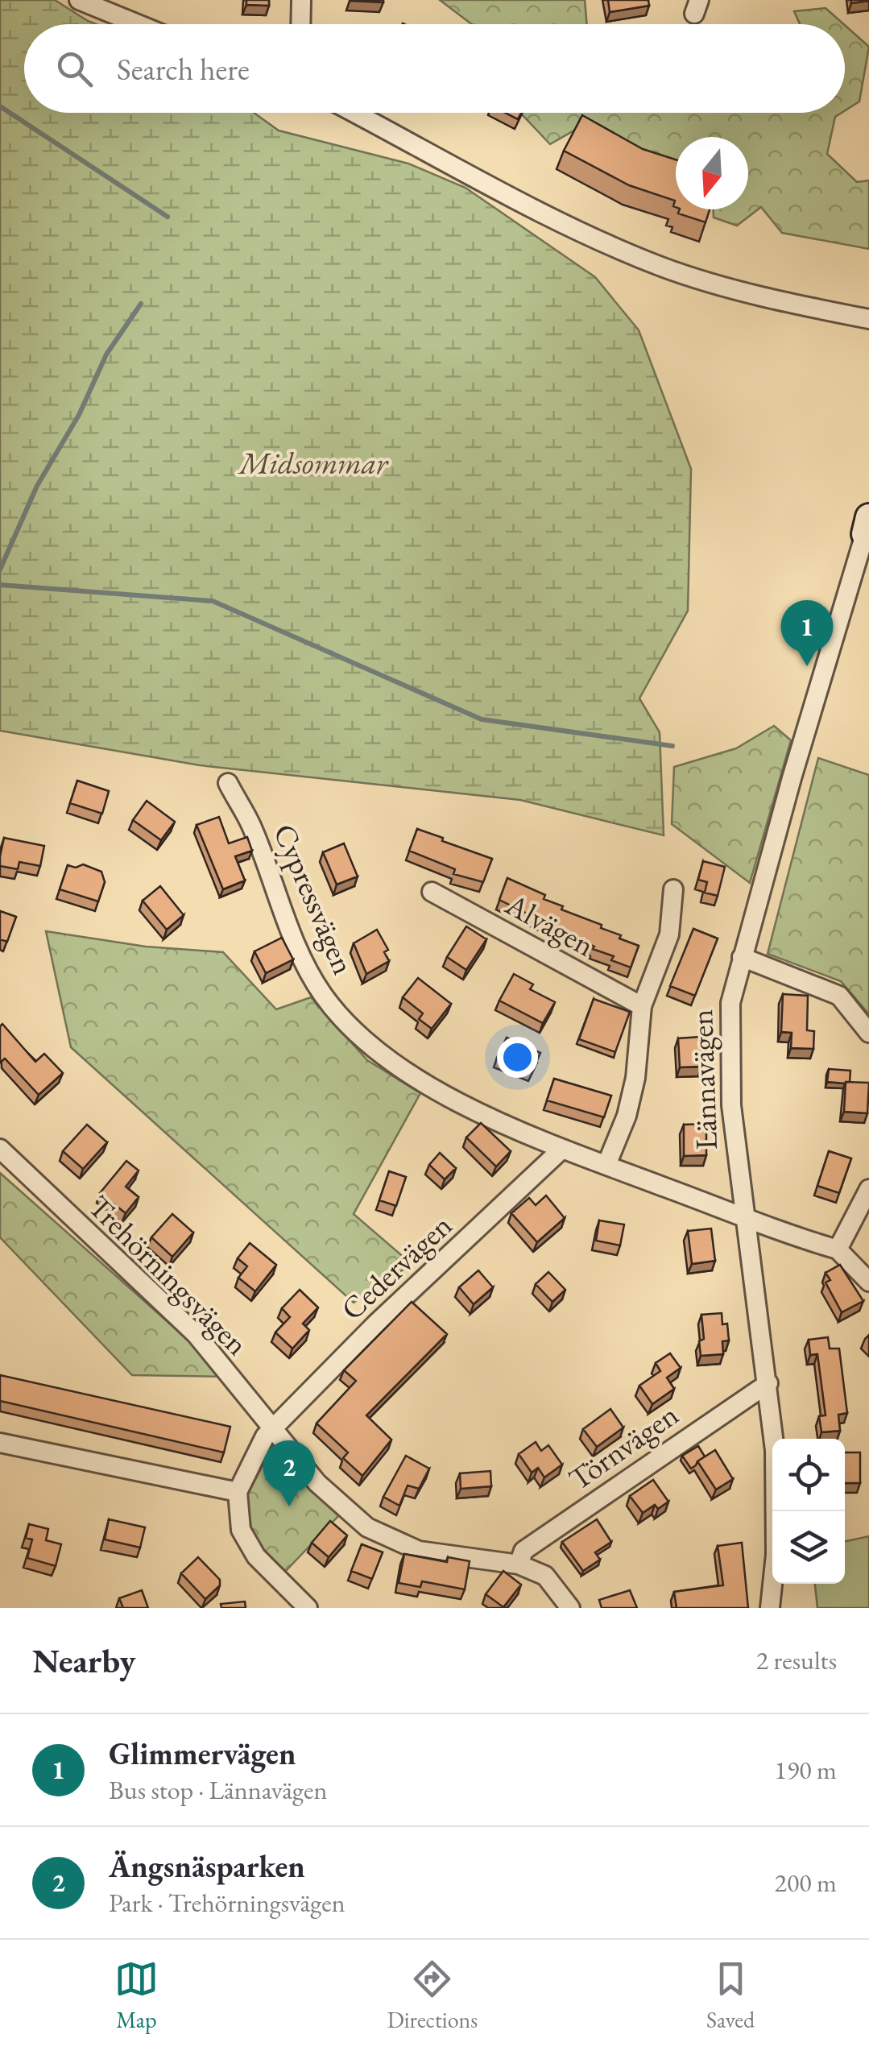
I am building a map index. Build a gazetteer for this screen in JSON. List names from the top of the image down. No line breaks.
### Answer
{"streets":{"street":["Cypressvägen","Alvägen","Lännavägen","Cedervägen","Trehörningsvägen","Törnvägen"]},"crossings":[["Cypressvägen","Lännavägen"],["Cypressvägen","Cedervägen"],["Lännavägen","Törnvägen"],["Cedervägen","Trehörningsvägen"],["Trehörningsvägen","Törnvägen"]],"parks":["Midsommar"],"north":"bottom","page":{"search":"Search here","pins":["1","2"],"heading":["Nearby","2 results"],"list":[{"mark":"1","name":"Glimmervägen","note":"Bus stop · Lännavägen","value":"190 m"},{"mark":"2","name":"Ängsnäsparken","note":"Park · Trehörningsvägen","value":"200 m"}],"nav":["Map","Directions","Saved"]}}
